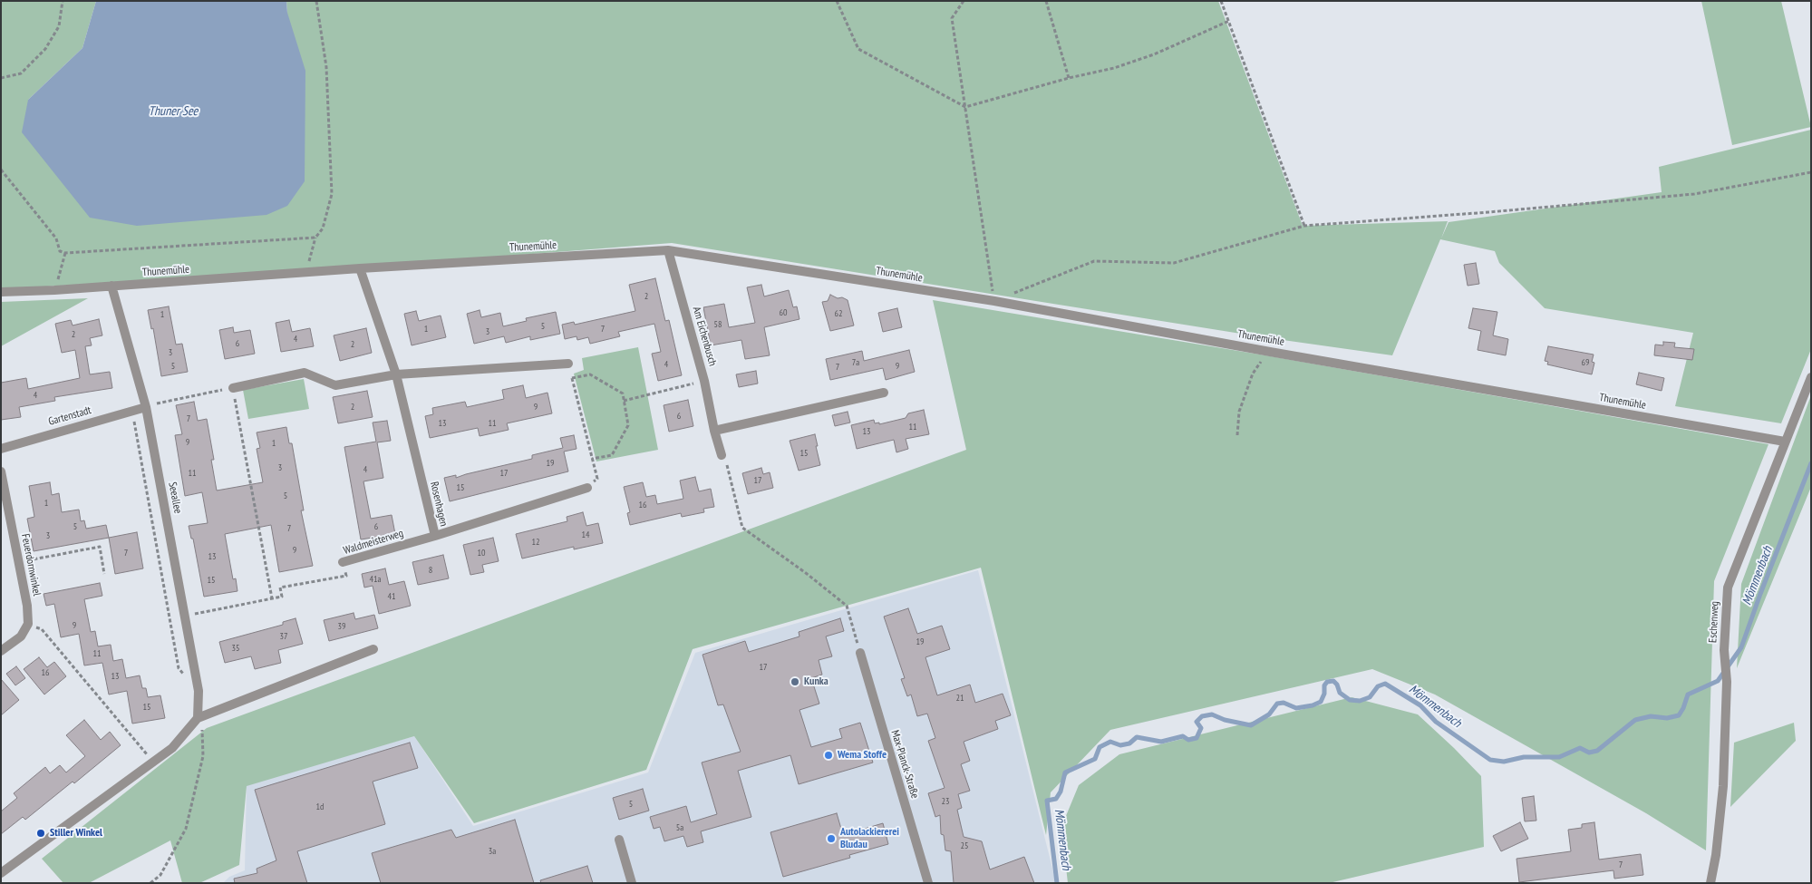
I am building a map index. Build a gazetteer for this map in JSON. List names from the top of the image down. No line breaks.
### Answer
{"streets":{"street":["Thunemühle","Am Eichenbusch","Gartenstadt","Seeallee","Rosenhagen","Waldmeisterweg","Feuerdornwinkel","Eschenweg","Max-Planck-Straße"]},"crossings":[["Thunemühle","Am Eichenbusch"],["Thunemühle","Seeallee"],["Thunemühle","Rosenhagen"],["Thunemühle","Eschenweg"],["Gartenstadt","Seeallee"],["Rosenhagen","Waldmeisterweg"]],"water":["Thuner See","Mömmenbach"],"places":["Kunka","Wema Stoffe","Stiller Winkel","Autolackiererei Bludau"],"house_numbers":["2","60","62","1","58","5","1","7","3","2","4","6","2","3","7a","69","4","5","9","7","4","2","9","6","7","13","11","11","13","9","1","15","19","3","4","11","17","17","15","5","1","16","5","6","7","14","3","12","9","7","10","13","8","41a","15","41","9","39","37","19","35","11","17","16","13","21","15","23","5","1d","5a","25","3a","7"]}
